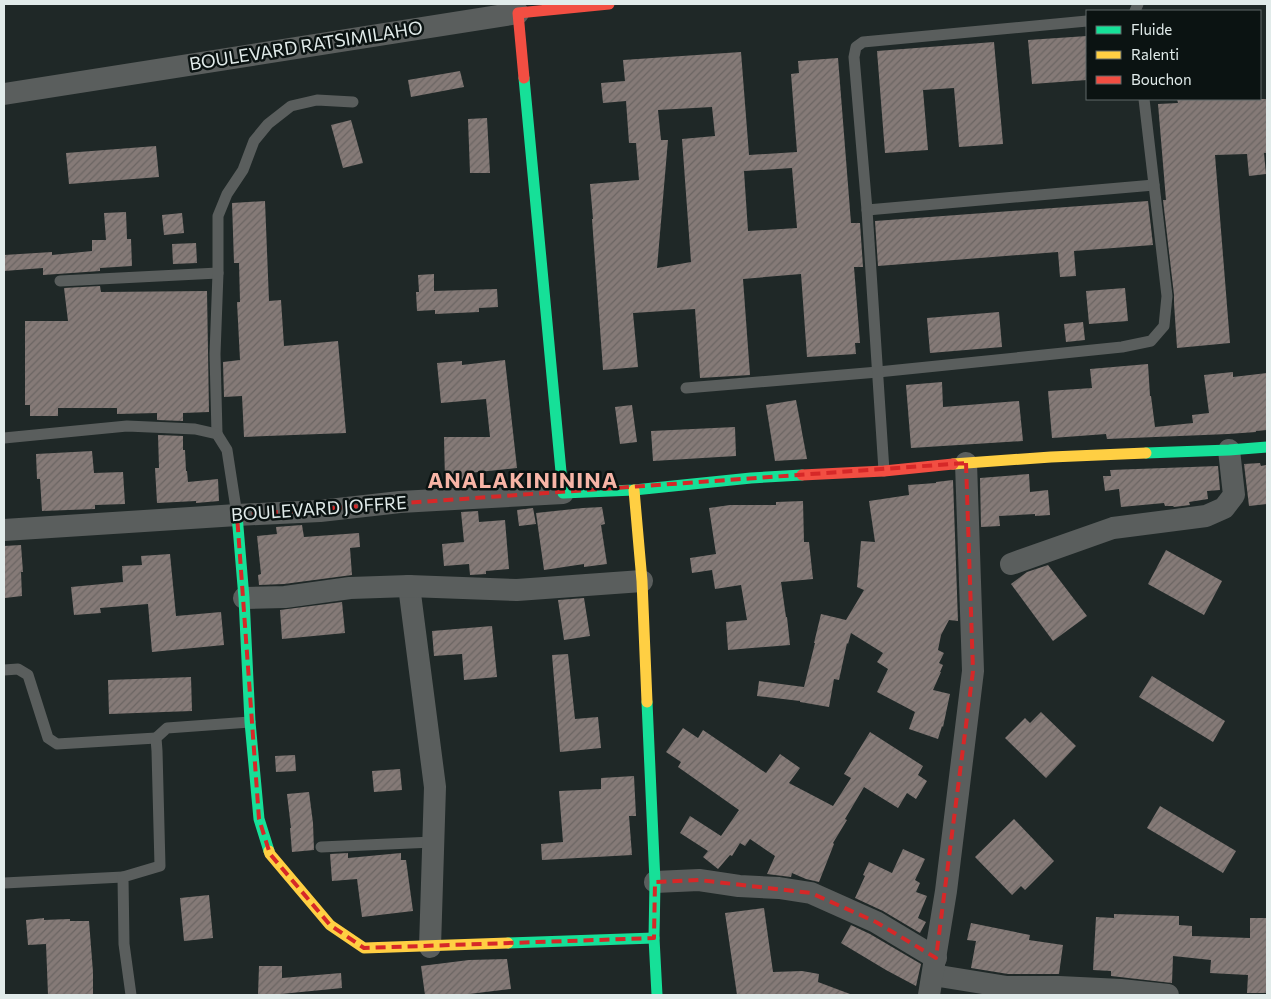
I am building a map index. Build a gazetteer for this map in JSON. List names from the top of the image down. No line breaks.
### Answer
{"streets":{"street":["BOULEVARD RATSIMILAHO","BOULEVARD JOFFRE"]},"districts":["ANALAKINININA"],"legend":["Fluide","Ralenti","Bouchon"]}
